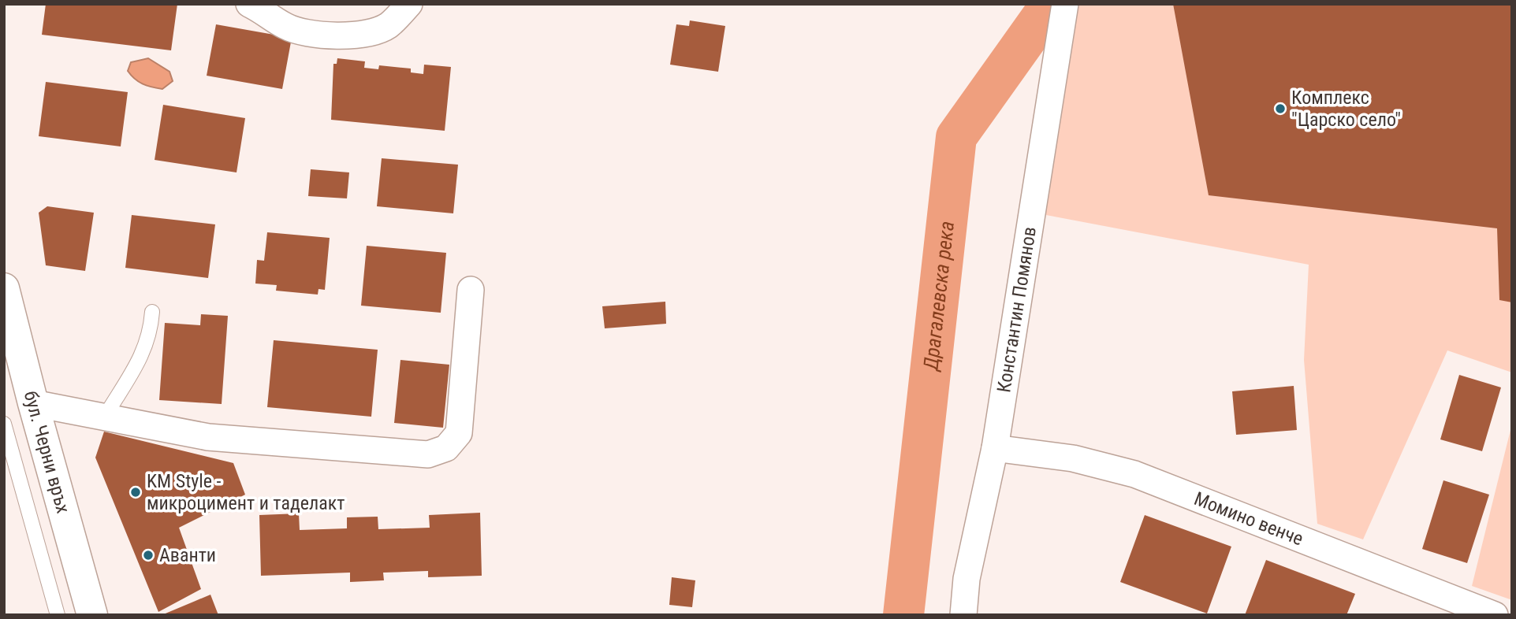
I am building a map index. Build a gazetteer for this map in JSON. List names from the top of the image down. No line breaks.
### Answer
{"streets":{"main road":["бул. Черни връх"],"street":["Константин Помянов","Момино венче"]},"crossings":[["Константин Помянов","Момино венче"]],"water":["Драгалевска река"],"places":["Комплекс \"Царско село\"","KM Style - микроцимент и таделакт","Аванти"]}
